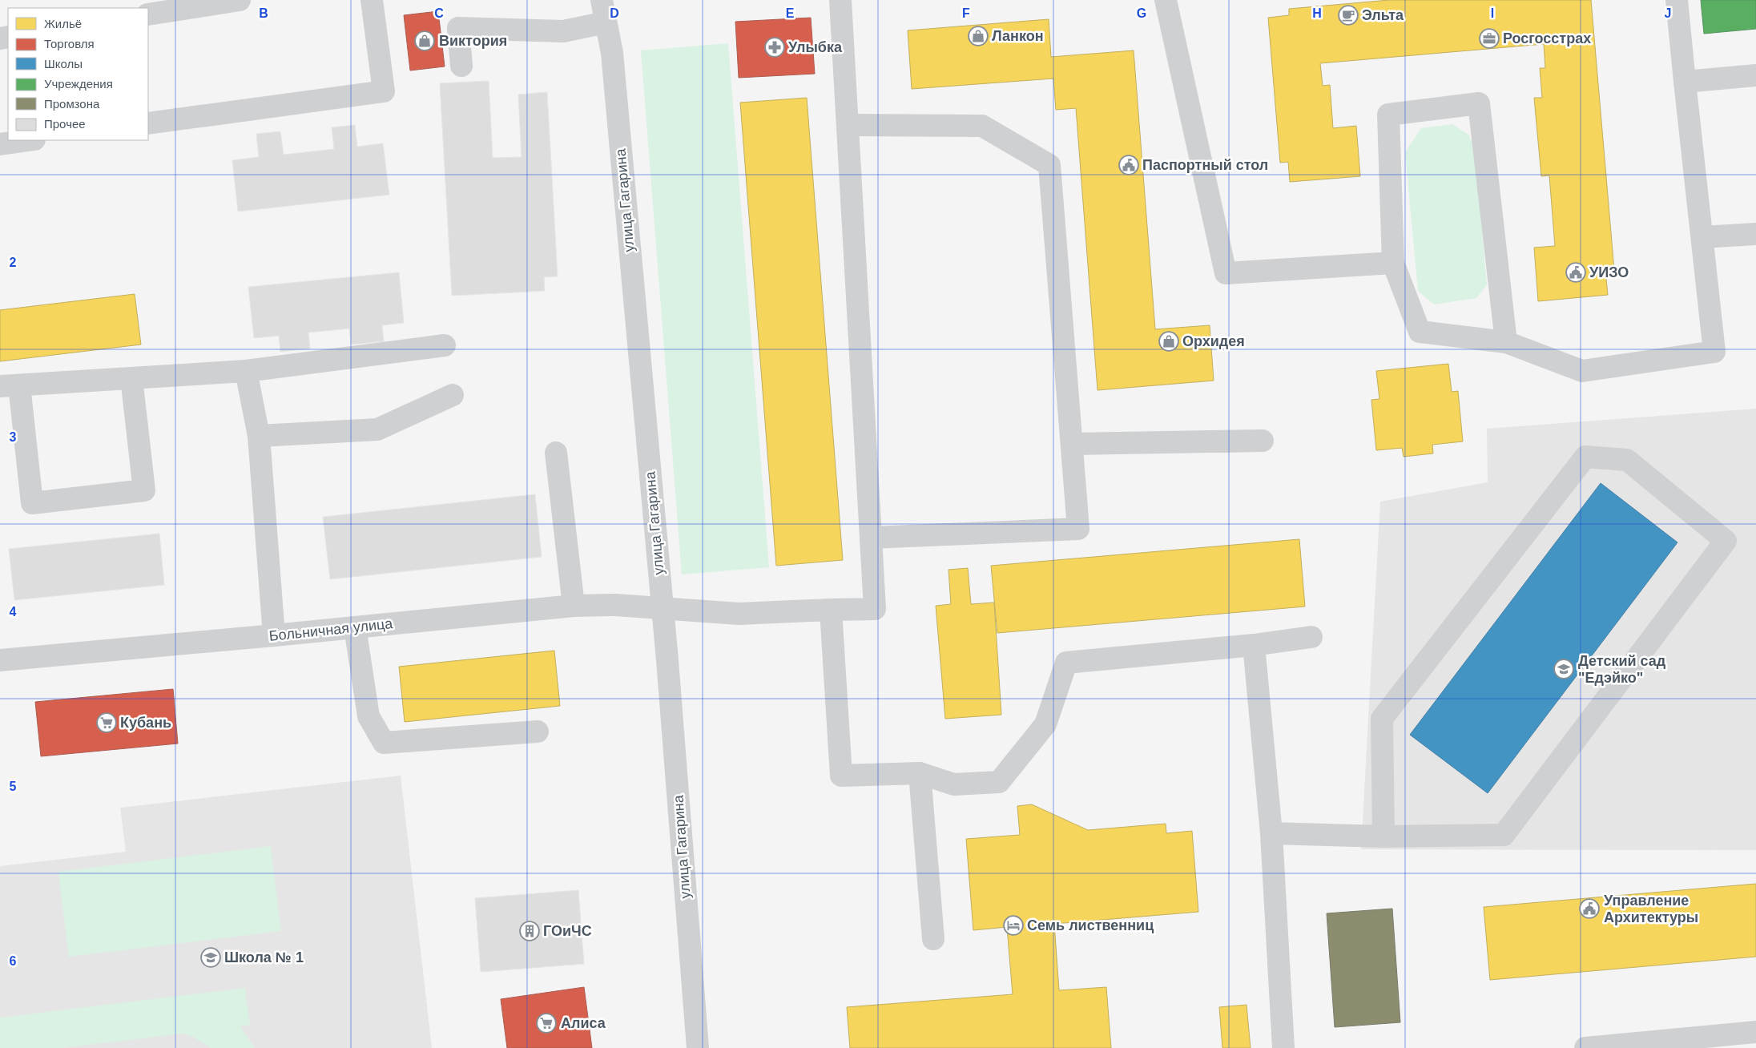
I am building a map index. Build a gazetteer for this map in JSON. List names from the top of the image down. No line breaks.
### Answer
{"streets":{"street":["улица Гагарина","Больничная улица"]},"crossings":[["улица Гагарина","Больничная улица"]],"places":{"cafe":["Эльта"],"shop":["Ланкон","Виктория","Орхидея"],"office":["Росгосстрах"],"pharmacy":["Улыбка"],"public building":["Паспортный стол","УИЗО","Управление Архитектуры"],"school or university":["Детский сад \"Едэйко\"","Школа № 1"],"supermarket":["Кубань","Алиса"],"hotel":["Семь лиственниц"],"building":["ГОиЧС"]},"legend":["Жильё","Торговля","Школы","Учреждения","Промзона","Прочее"],"grid":{"columns":["B","C","D","E","F","G","H","I","J"],"rows":["2","3","4","5","6"]}}
